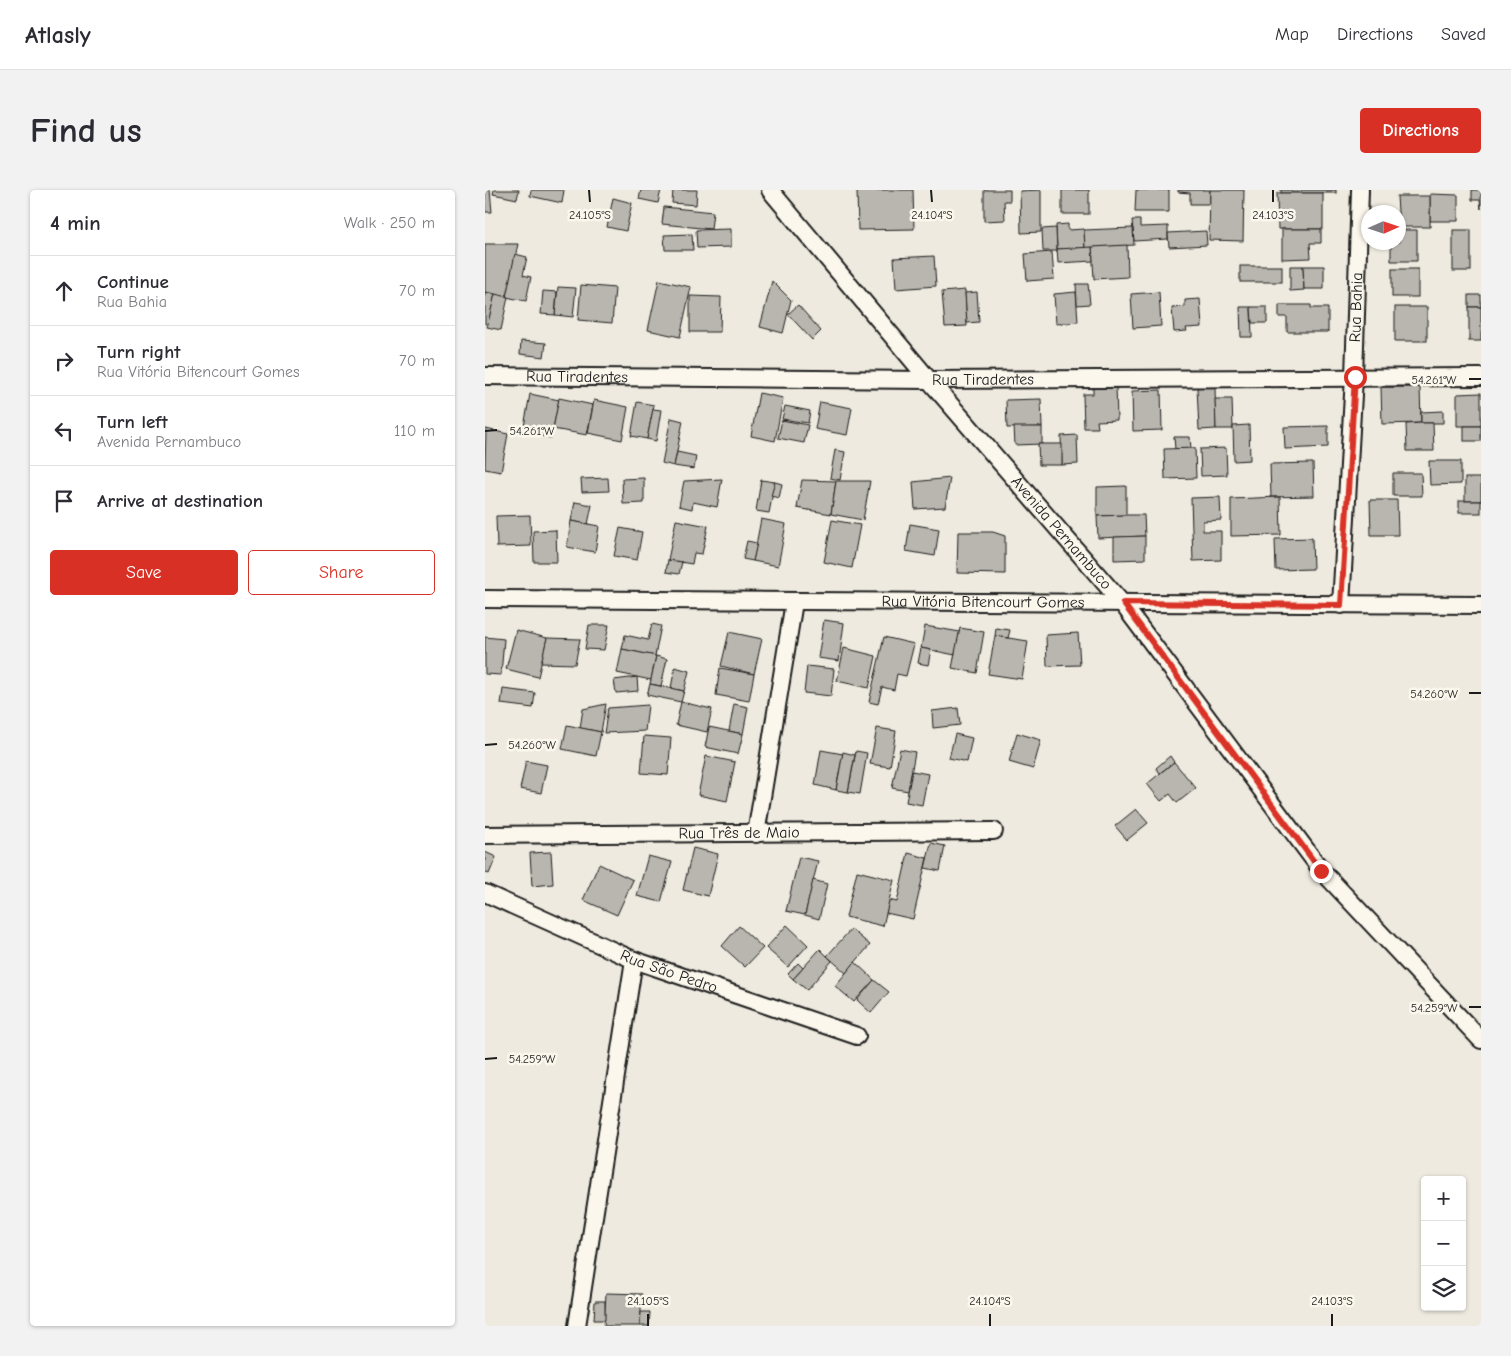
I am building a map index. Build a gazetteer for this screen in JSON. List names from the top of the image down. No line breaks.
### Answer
{"streets":{"street":["Rua Bahia","Rua Tiradentes","Avenida Pernambuco","Rua Vitória Bitencourt Gomes","Rua Três de Maio","Rua São Pedro"]},"crossings":[["Rua Bahia","Rua Tiradentes"],["Rua Bahia","Rua Vitória Bitencourt Gomes"],["Rua Tiradentes","Avenida Pernambuco"],["Avenida Pernambuco","Rua Vitória Bitencourt Gomes"]],"north":"right","page":{"header":"Atlasly","nav":["Map","Directions","Saved"],"buttons":["Directions",["Save","Share"]],"title":"Find us","heading":["4 min","Walk · 250 m"],"list":[["Continue","Rua Bahia","70 m"],["Turn right","Rua Vitória Bitencourt Gomes","70 m"],["Turn left","Avenida Pernambuco","110 m"],"Arrive at destination"],"map_buttons":["+","−"]},"coordinates":["24.105°S","24.104°S","24.103°S","54.261°W","54.260°W","54.259°W"]}
